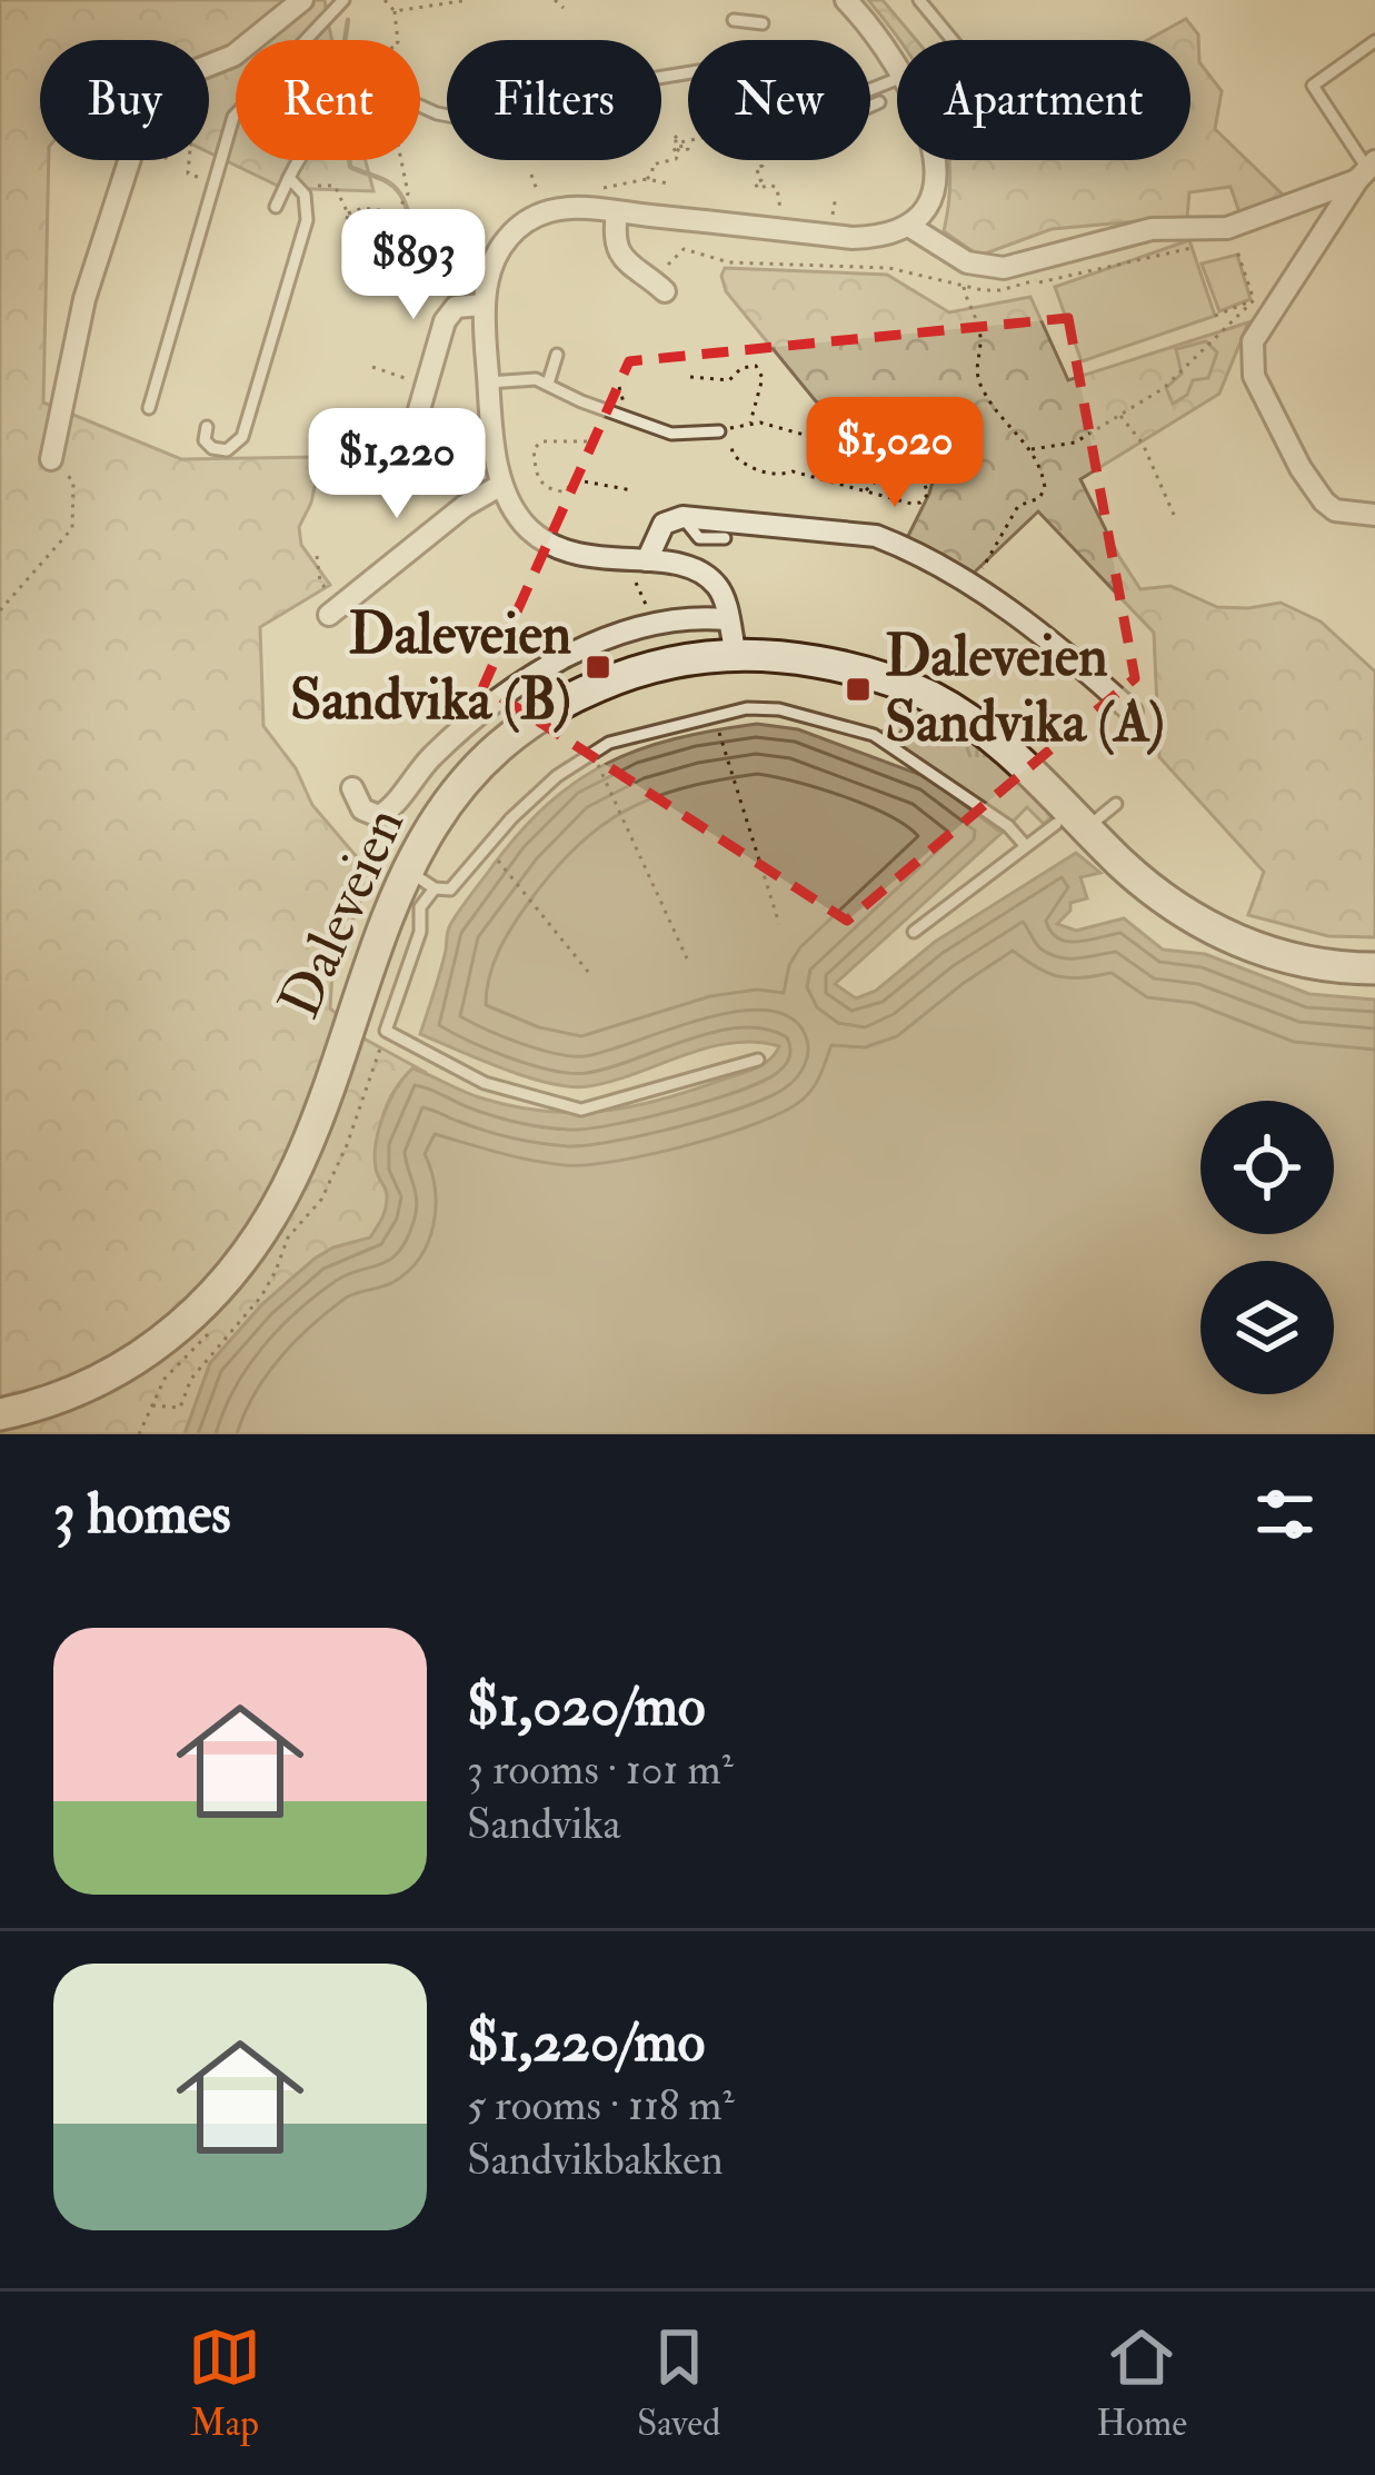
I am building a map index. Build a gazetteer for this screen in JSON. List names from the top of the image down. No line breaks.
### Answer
{"streets":{"main road":["Daleveien"]},"places":{"transit":["Daleveien Sandvika (B)","Daleveien Sandvika (A)"]},"page":{"chip":["Buy","Rent","Filters","New","Apartment"],"price":["$893","$1,020","$1,220"],"heading":"3 homes","list":[{"name":"$1,020/mo","note":"3 rooms · 101 m² · Sandvika"},{"name":"$1,220/mo","note":"5 rooms · 118 m² · Sandvikbakken"}],"tabs":["Map","Saved","Home"]}}
